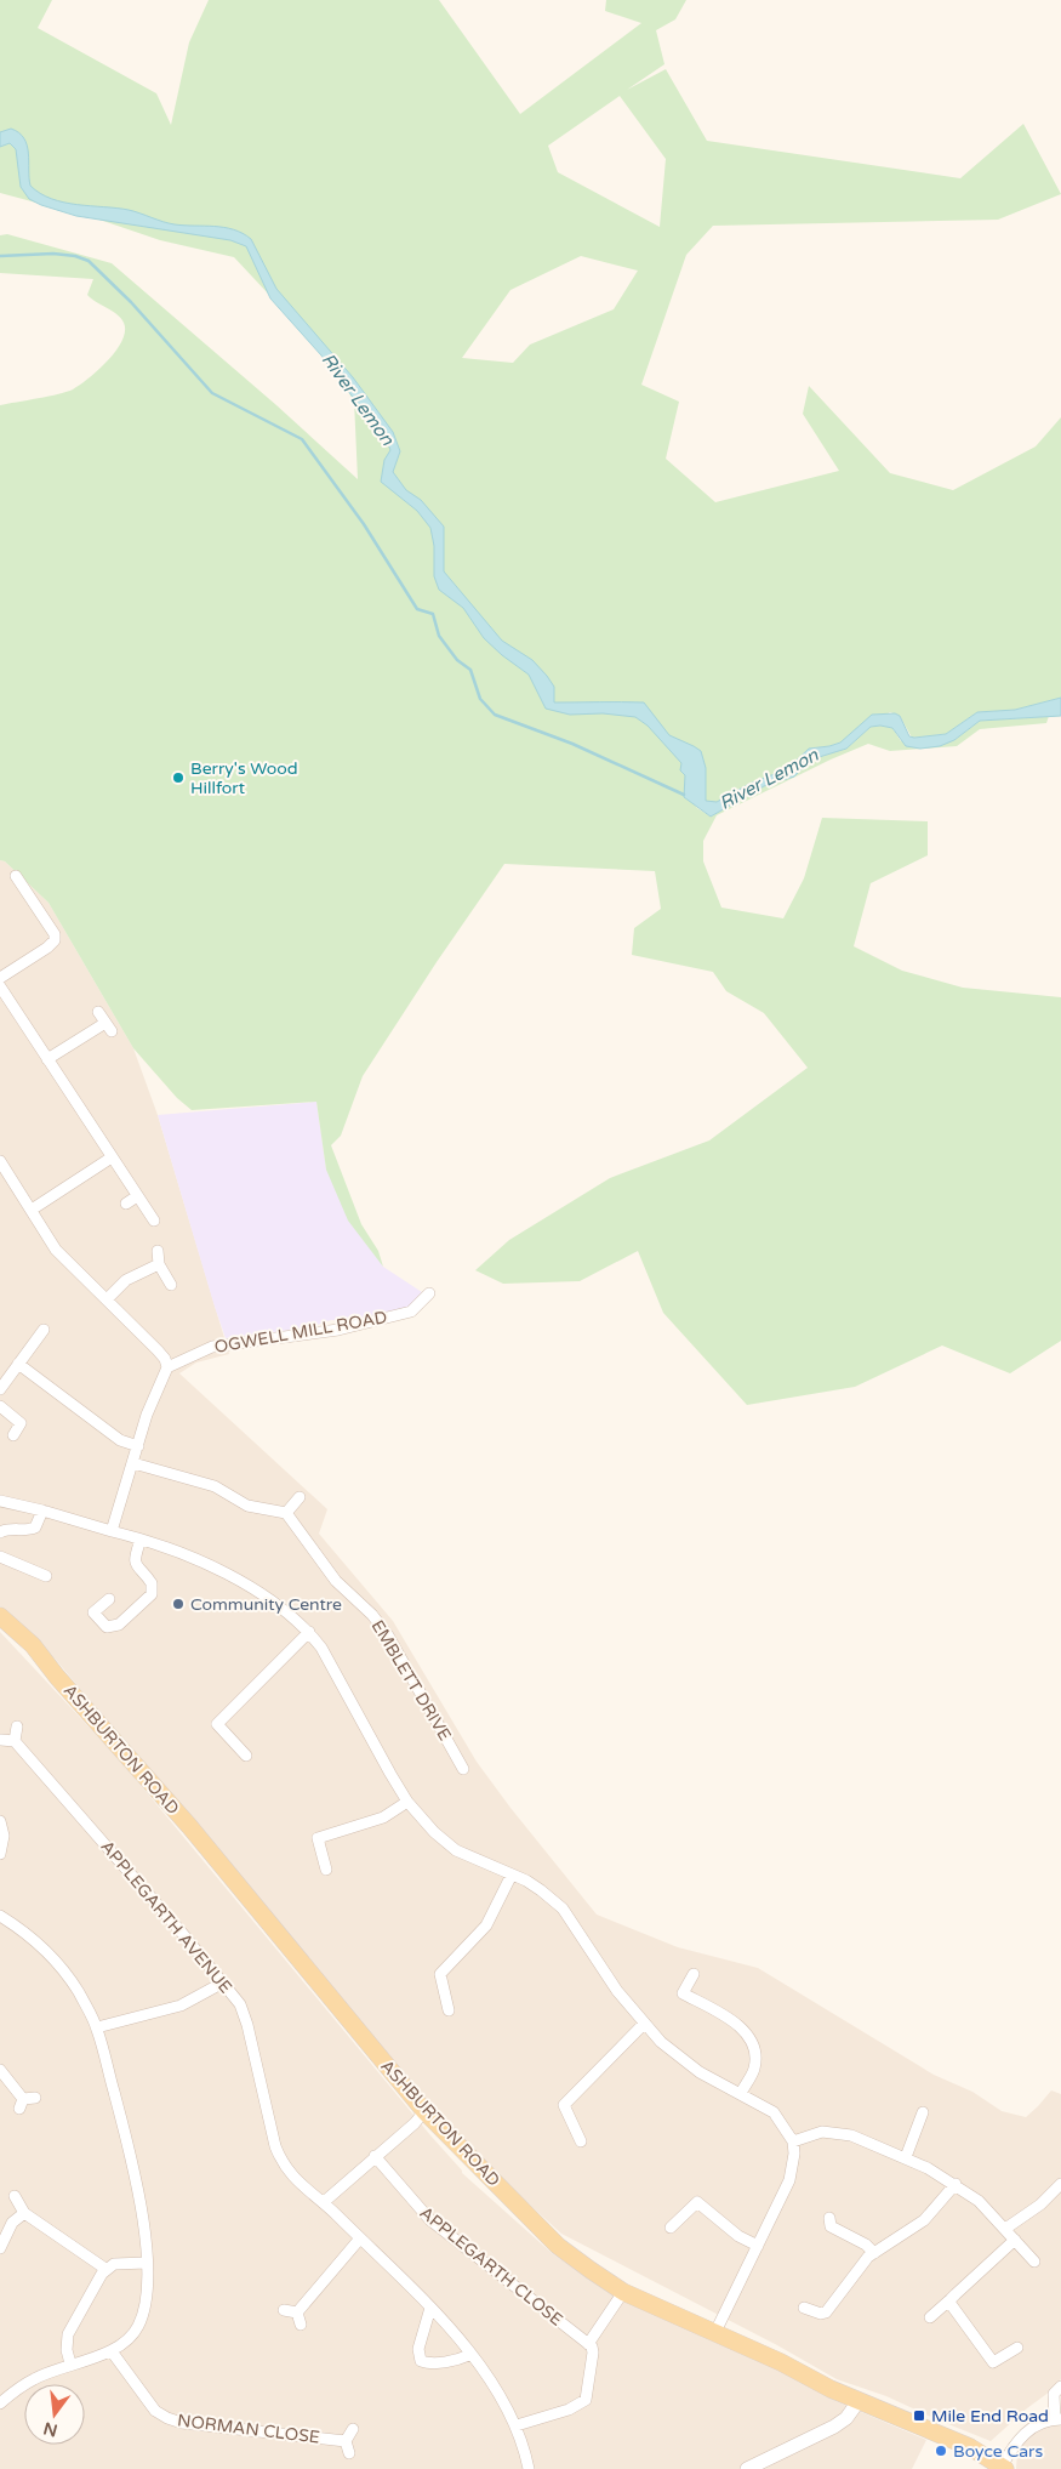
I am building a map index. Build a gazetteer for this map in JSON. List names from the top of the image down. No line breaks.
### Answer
{"streets":{"main road":["ASHBURTON ROAD"],"street":["OGWELL MILL ROAD","EMBLETT DRIVE","APPLEGARTH AVENUE","APPLEGARTH CLOSE","NORMAN CLOSE"]},"water":["River Lemon"],"places":{"other":["Berry's Wood Hillfort","Community Centre","Boyce Cars"],"transit":["Mile End Road"]},"north":"bottom"}
